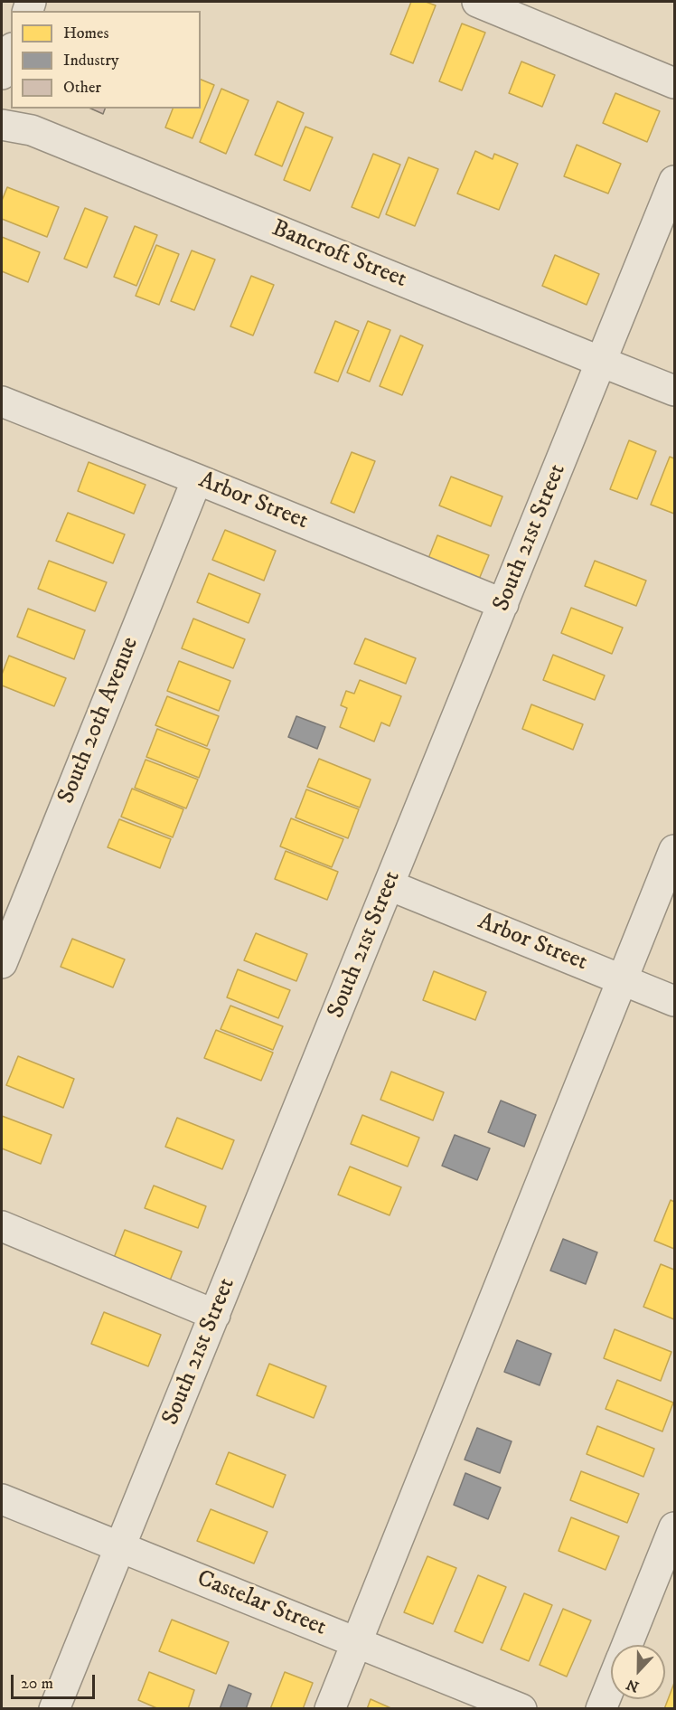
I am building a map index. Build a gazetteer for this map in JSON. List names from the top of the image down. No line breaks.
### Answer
{"streets":{"street":["Bancroft Street","Arbor Street","South 21st Street","South 20th Avenue","Castelar Street"]},"crossings":[["Bancroft Street","South 21st Street"],["Arbor Street","South 21st Street"],["Arbor Street","South 20th Avenue"],["South 21st Street","Castelar Street"]],"legend":["Homes","Industry","Other"],"scale_bar":"20 m","north":"bottom"}
